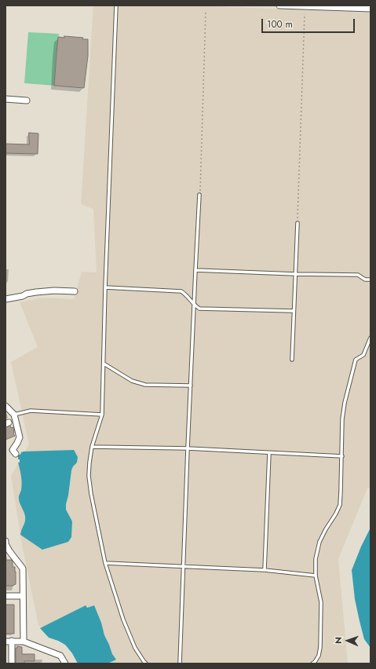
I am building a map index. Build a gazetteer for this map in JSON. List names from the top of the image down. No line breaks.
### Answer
{"scale_bar":"100 m","north":"left"}
